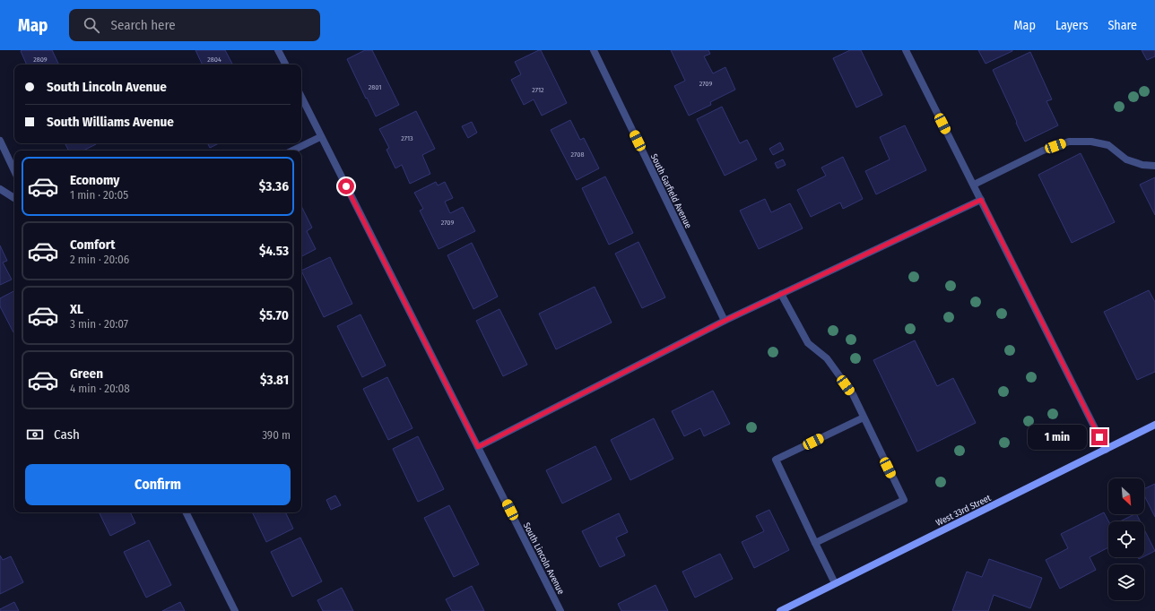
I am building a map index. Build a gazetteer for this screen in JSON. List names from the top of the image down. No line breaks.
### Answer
{"streets":{"street":["South Garfield Avenue","West 33rd Street","South Lincoln Avenue"]},"house_numbers":["2809","2804","2709","2801","2712","2713","2708","2709"],"north":"bottom right","page":{"header":"Map","search":"Search here","nav":["Map","Layers","Share"],"banner":["South Lincoln Avenue","South Williams Avenue"],"list":[{"name":"Economy","note":"1 min · 20:05","value":"$3.36"},{"name":"Comfort","note":"2 min · 20:06","value":"$4.53"},{"name":"XL","note":"3 min · 20:07","value":"$5.70"},{"name":"Green","note":"4 min · 20:08","value":"$3.81"}],"pay":["Cash","390 m"],"bubble":"1 min","buttons":"Confirm"}}
